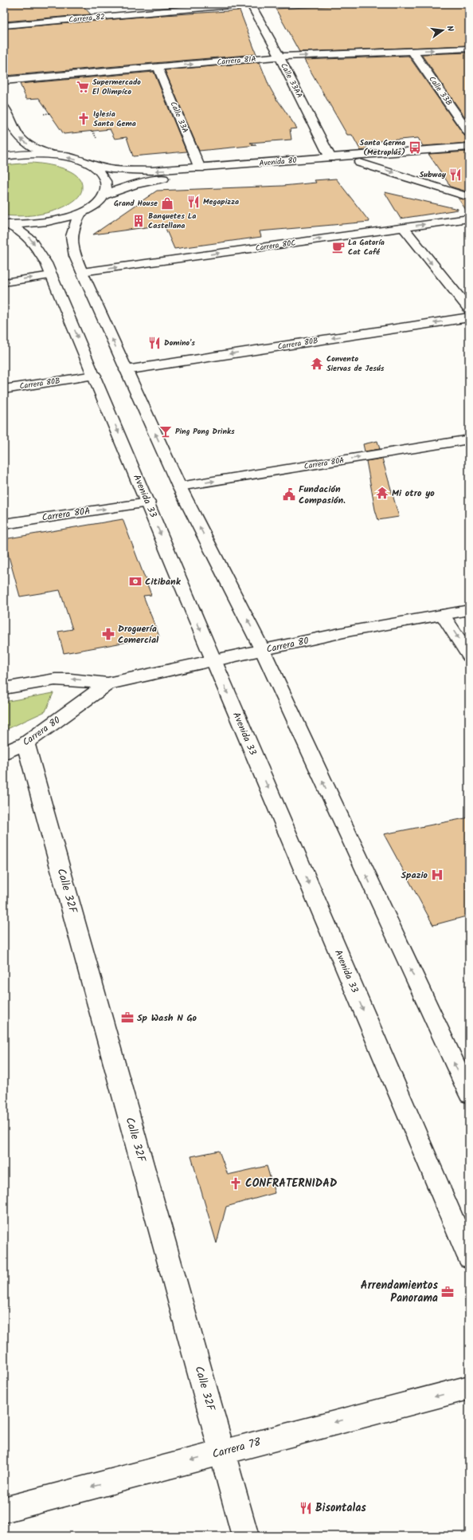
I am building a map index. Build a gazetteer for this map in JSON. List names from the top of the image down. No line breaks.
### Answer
{"streets":{"street":["Carrera 82","Carrera 81A","Calle 33AA","Calle 33B","Calle 33A","Avenida 80","Carrera 80C","Carrera 80B","Carrera 80A","Avenida 33","Carrera 80","Calle 32F","Carrera 78"]},"crossings":[["Carrera 81A","Calle 33AA"],["Carrera 81A","Calle 33B"],["Carrera 81A","Calle 33A"],["Calle 33AA","Avenida 80"],["Calle 33A","Avenida 80"],["Carrera 80B","Avenida 33"],["Carrera 80A","Avenida 33"],["Avenida 33","Carrera 80"],["Carrera 80","Calle 32F"],["Calle 32F","Carrera 78"]],"one_way":["Carrera 80B","Carrera 80A","Carrera 78"],"places":{"supermarket":["Supermercado El Olimpíco"],"church":["Iglesia Santa Gema","CONFRATERNIDAD"],"bus stop":["Santa Germa (Metroplús)"],"restaurant":["Subway","Megapizza","Domino's","Bisontalas"],"shop":["Grand House"],"building":["Banquetes La Castellana"],"cafe":["La Gatoría Cat Café"],"temple":["Convento Siervas de Jesús","Mi otro yo"],"bar":["Ping Pong Drinks"],"public building":["Fundación Compasión."],"bank":["Citibank"],"pharmacy":["Droguería Comercial"],"hospital":["Spazio"],"office":["Sp Wash N Go","Arrendamientos Panorama"]},"north":"right"}
